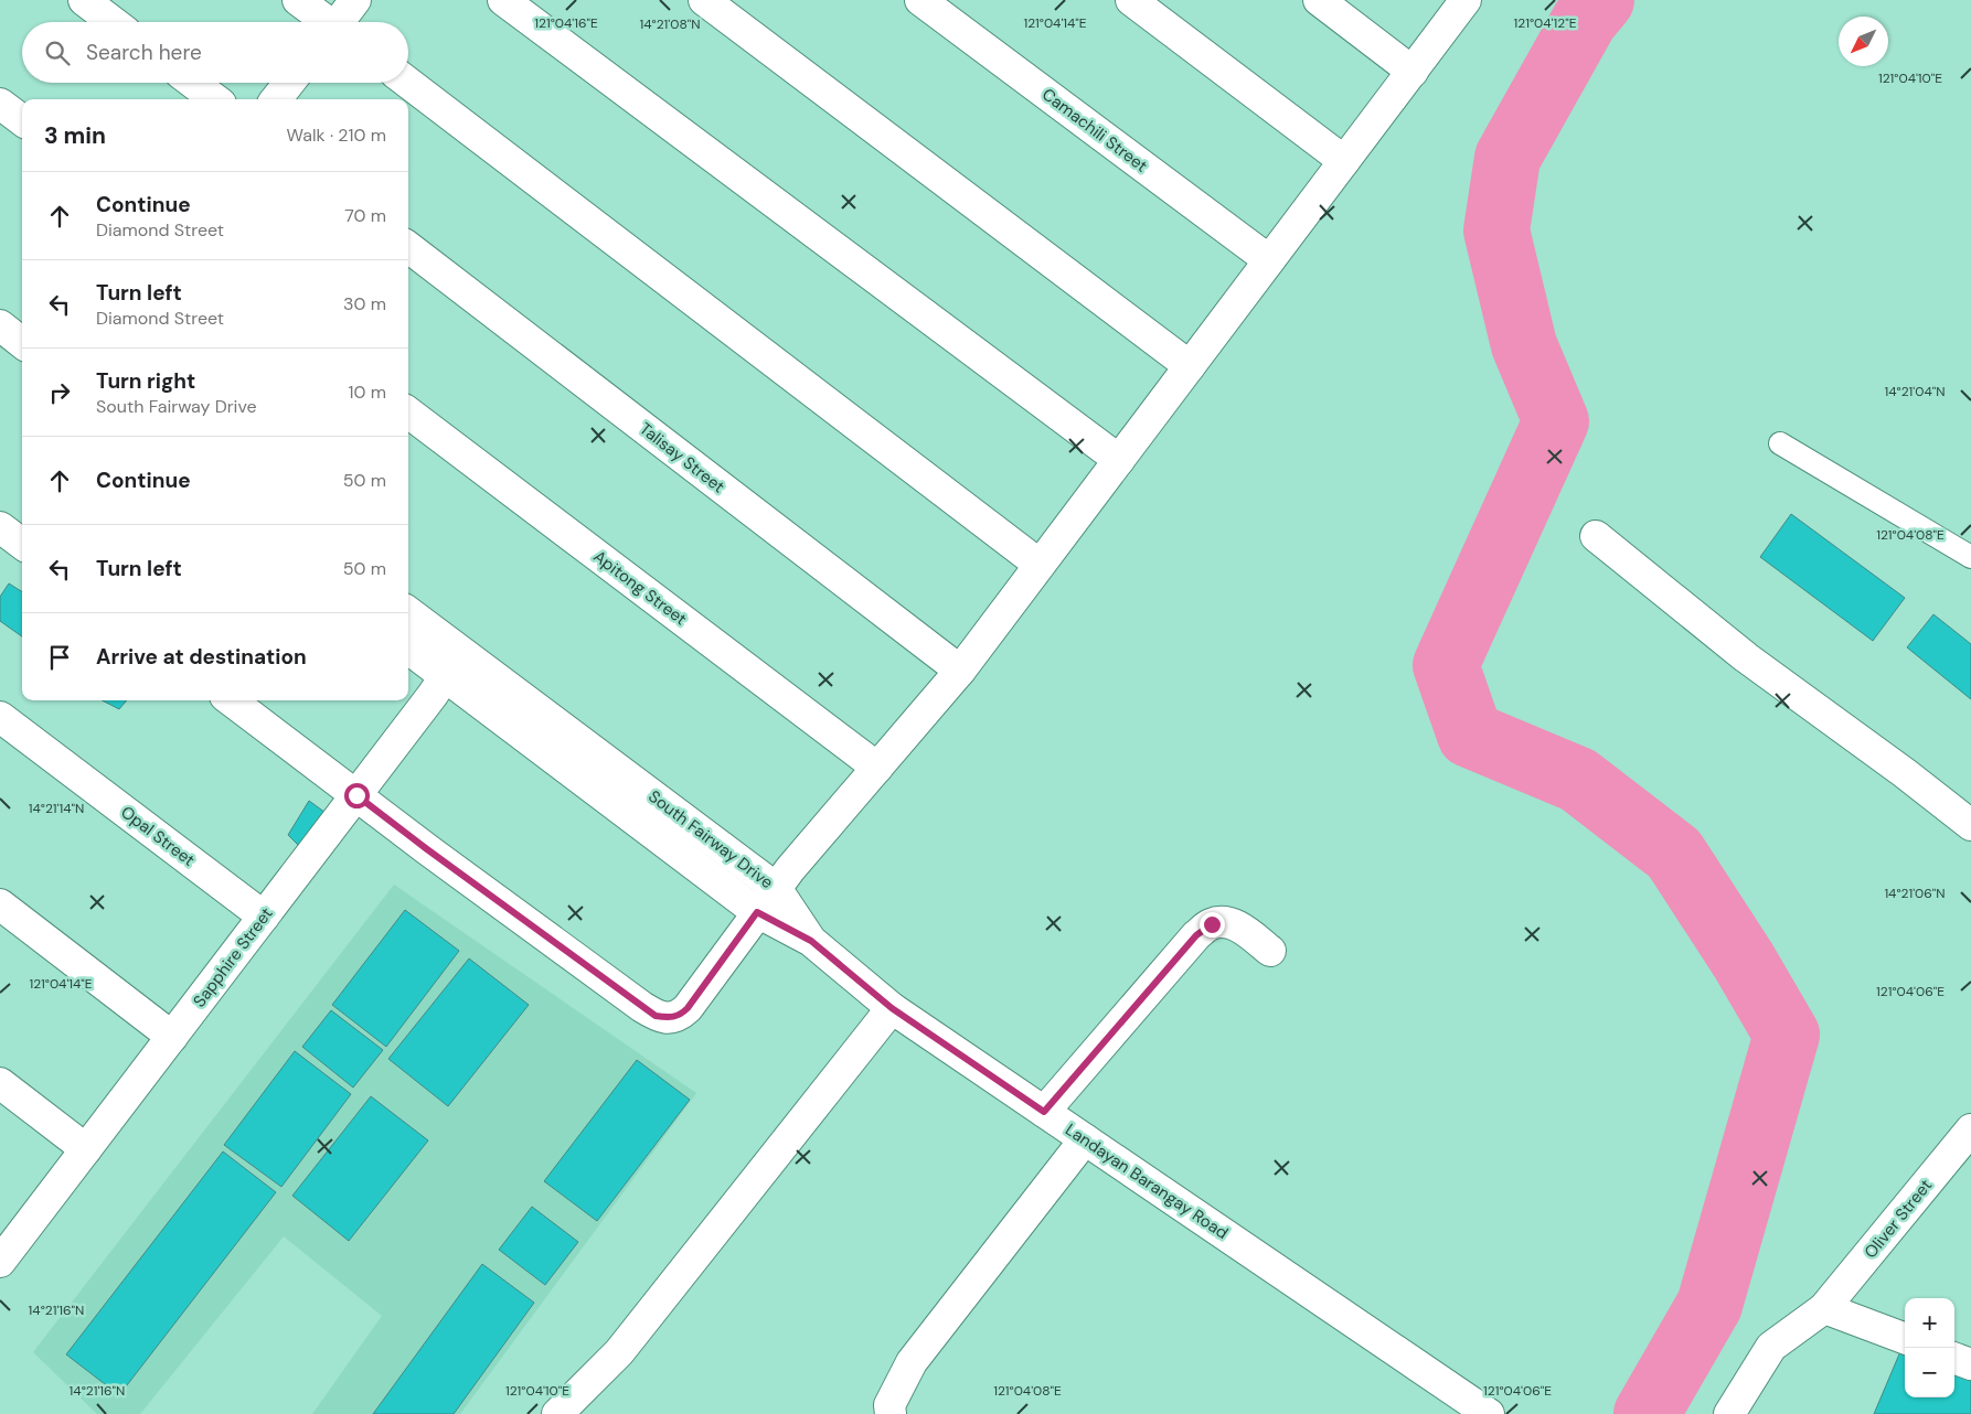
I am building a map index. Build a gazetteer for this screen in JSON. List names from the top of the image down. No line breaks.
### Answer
{"streets":{"street":["Camachili Street","Talisay Street","Apitong Street","Opal Street","South Fairway Drive","Sapphire Street","Landayan Barangay Road","Oliver Street"]},"crossings":[["Opal Street","Sapphire Street"],["South Fairway Drive","Sapphire Street"],["South Fairway Drive","Landayan Barangay Road"]],"north":"bottom left","page":{"search":"Search here","heading":["3 min","Walk · 210 m"],"list":[["Continue","Diamond Street","70 m"],["Turn left","Diamond Street","30 m"],["Turn right","South Fairway Drive","10 m"],["Continue","50 m"],["Turn left","50 m"],"Arrive at destination"],"map_buttons":["+","−"]},"coordinates":["121°04'16\"E","121°04'14\"E","121°04'12\"E","14°21'08\"N","121°04'10\"E","14°21'04\"N","121°04'08\"E","14°21'14\"N","14°21'06\"N","121°04'06\"E","14°21'16\"N"]}
